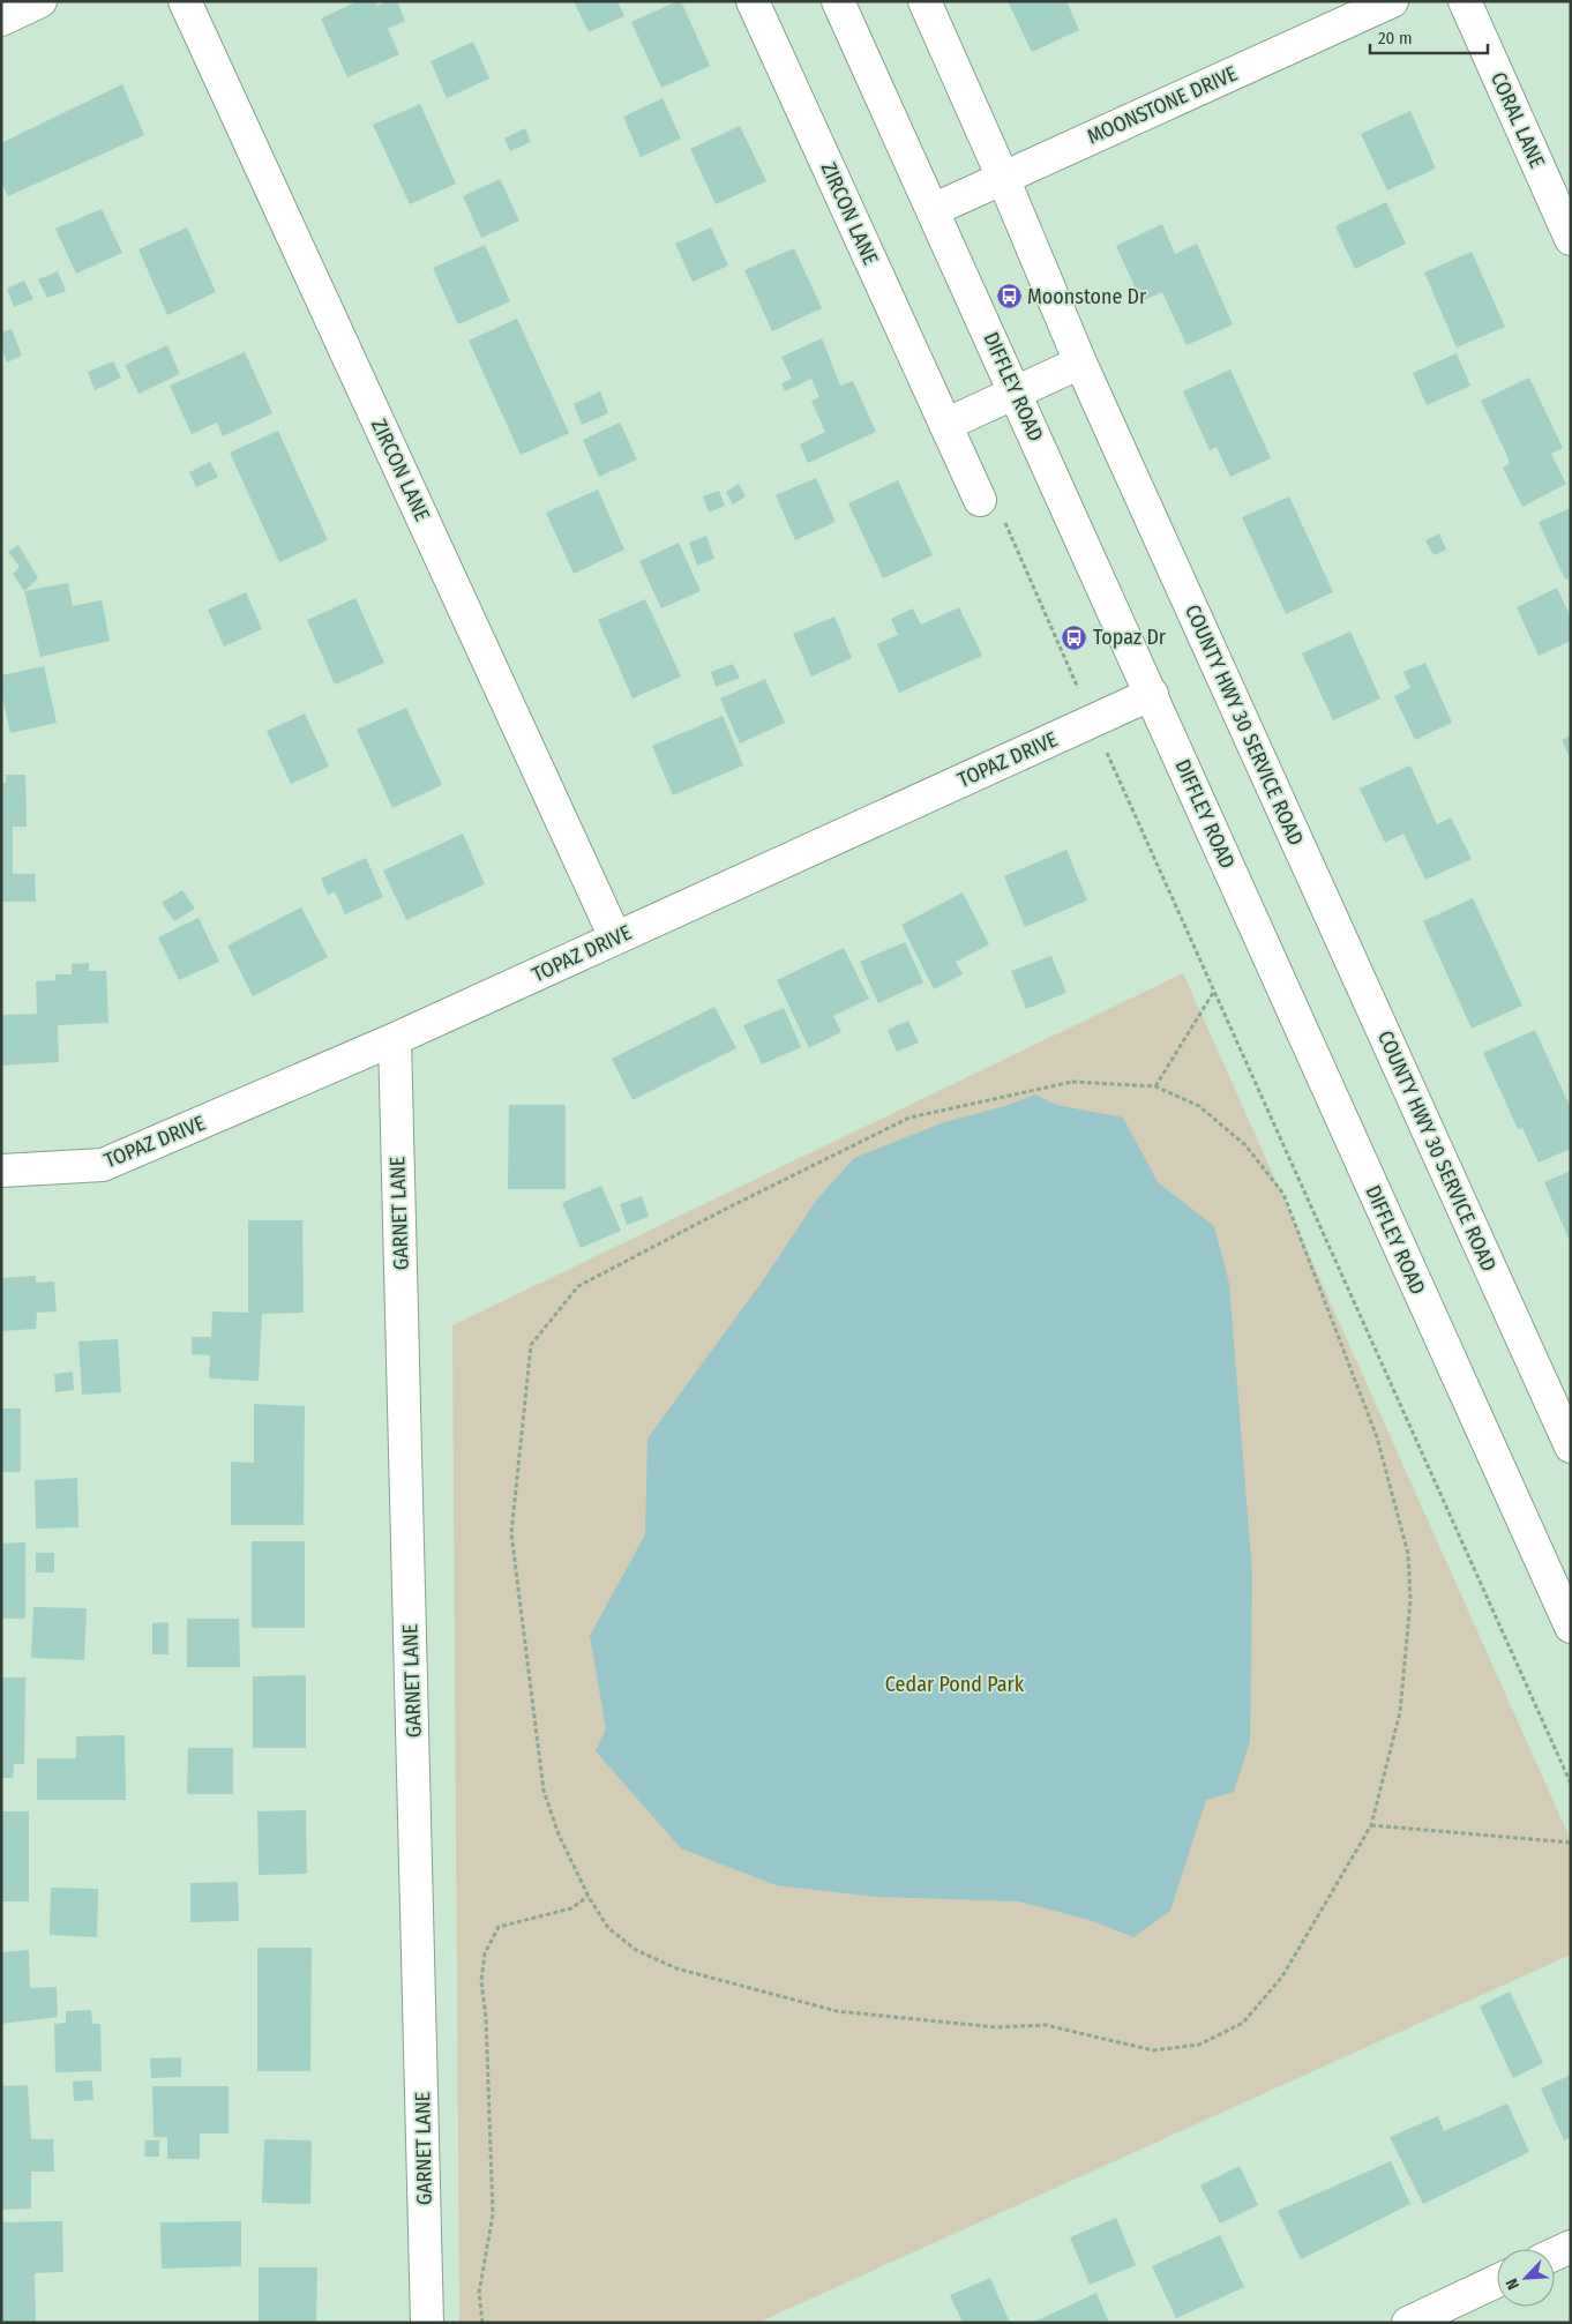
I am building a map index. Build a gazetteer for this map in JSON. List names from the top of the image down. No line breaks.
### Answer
{"streets":{"street":["MOONSTONE DRIVE","CORAL LANE","ZIRCON LANE","DIFFLEY ROAD","COUNTY HWY 30 SERVICE ROAD","TOPAZ DRIVE","GARNET LANE"]},"crossings":[["MOONSTONE DRIVE","DIFFLEY ROAD"],["MOONSTONE DRIVE","COUNTY HWY 30 SERVICE ROAD"],["ZIRCON LANE","TOPAZ DRIVE"],["DIFFLEY ROAD","TOPAZ DRIVE"],["TOPAZ DRIVE","GARNET LANE"]],"parks":["Cedar Pond Park"],"places":{"bus stop":["Moonstone Dr","Topaz Dr"]},"scale_bar":"20 m","north":"bottom left"}
